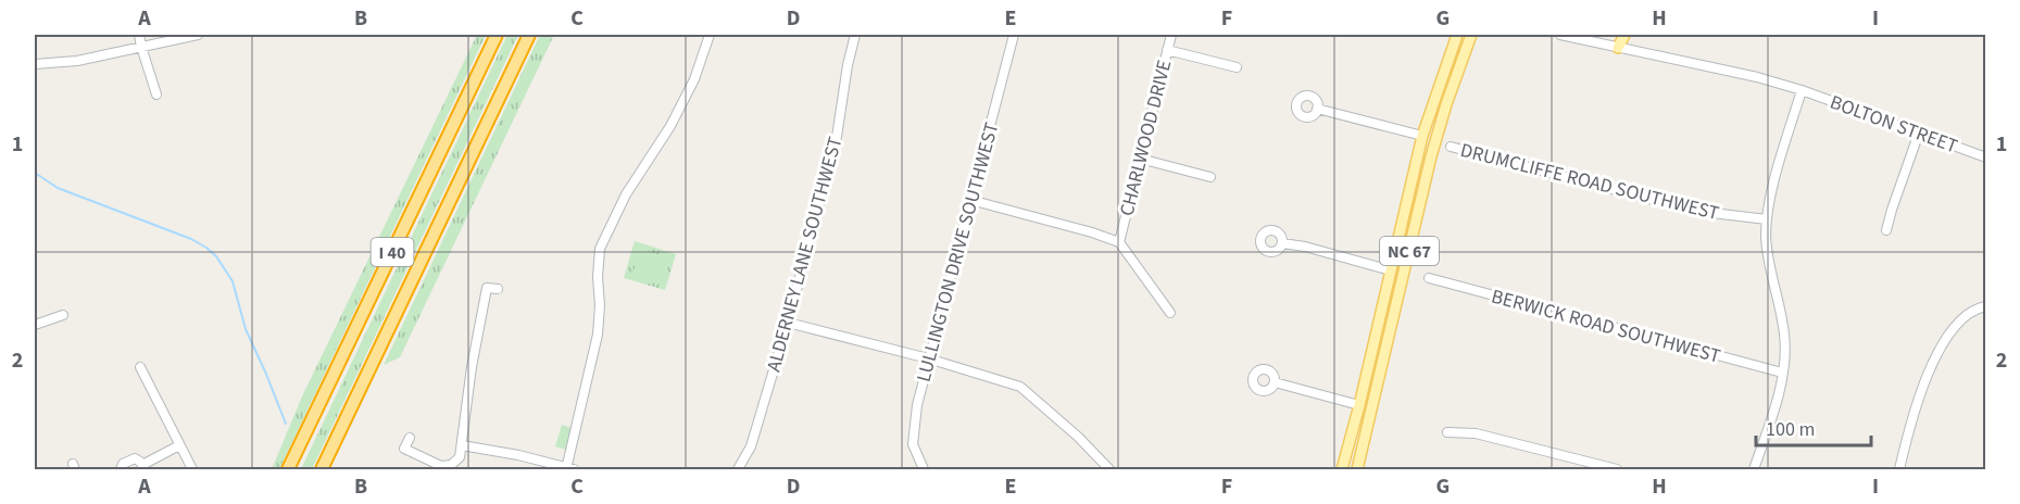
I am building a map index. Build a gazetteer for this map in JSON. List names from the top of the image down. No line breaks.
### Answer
{"streets":{"highway":["I 40"],"main road":["NC 67"],"street":["BOLTON STREET","CHARLWOOD DRIVE","DRUMCLIFFE ROAD SOUTHWEST","LULLINGTON DRIVE SOUTHWEST","ALDERNEY LANE SOUTHWEST","BERWICK ROAD SOUTHWEST"]},"scale_bar":"100 m","grid":{"columns":["A","B","C","D","E","F","G","H","I"],"rows":["1","2"]}}
